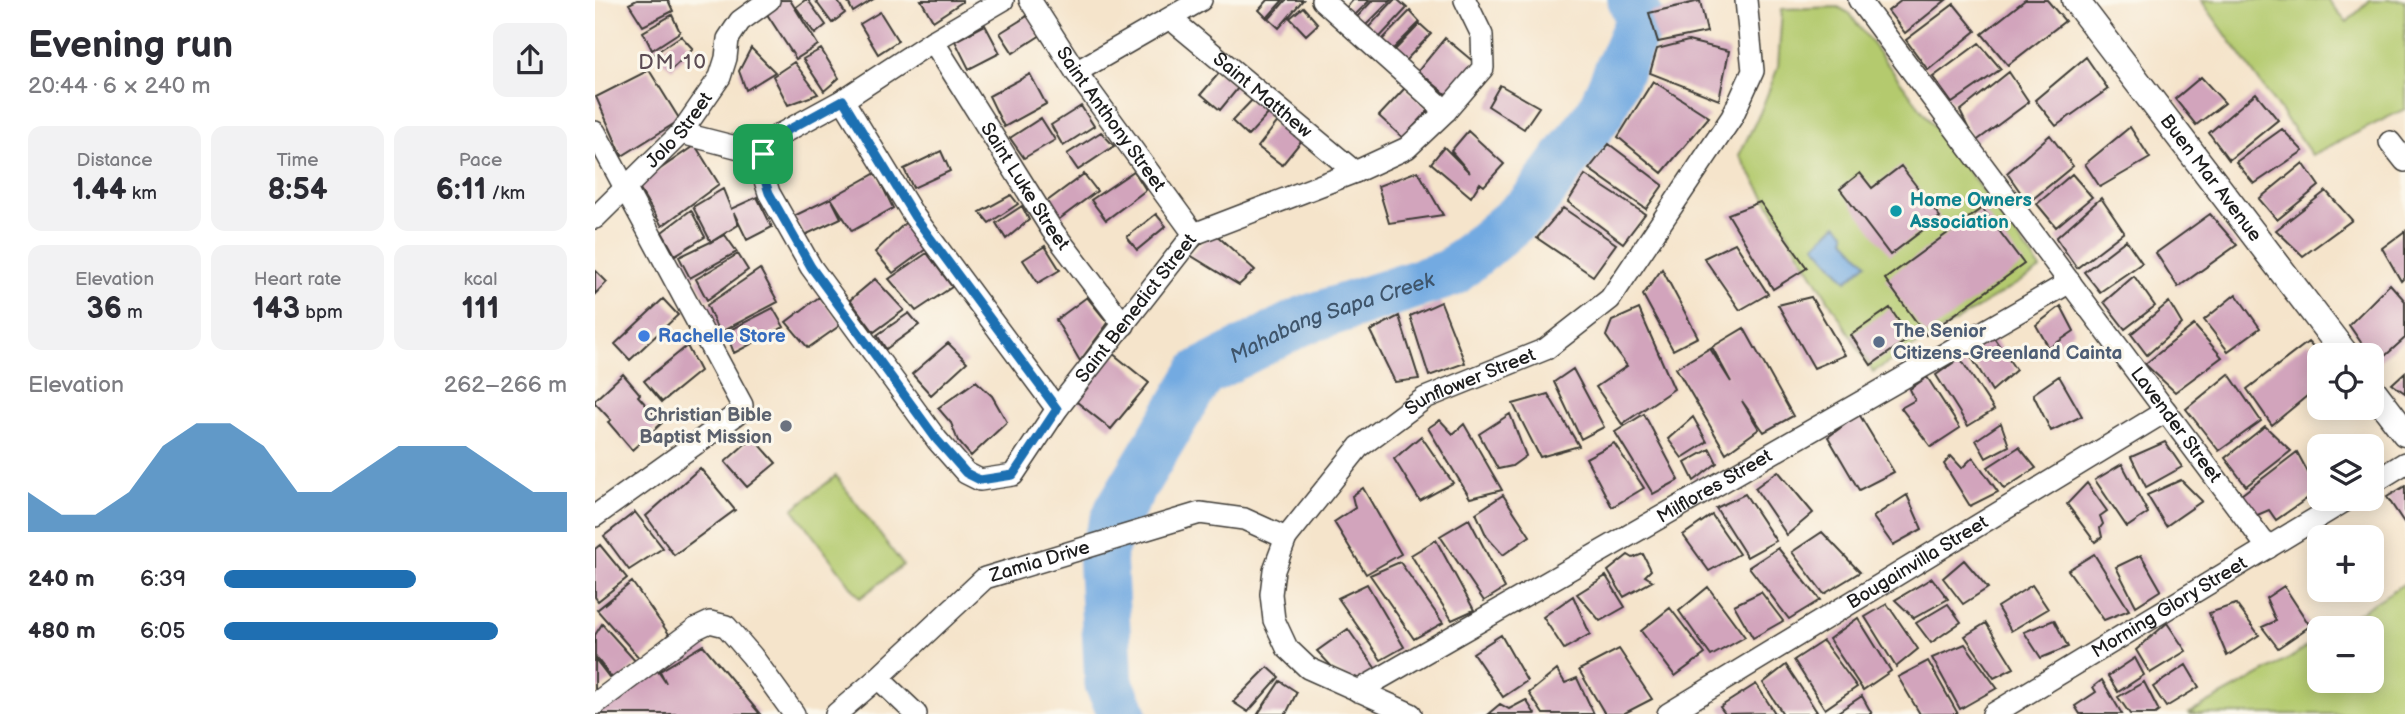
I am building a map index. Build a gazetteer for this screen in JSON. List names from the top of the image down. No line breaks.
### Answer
{"streets":{"street":["Saint Matthew","Saint Anthony Street","Jolo Street","Buen Mar Avenue","Saint Luke Street","Saint Benedict Street","Sunflower Street","Lavender Street","Milflores Street","Bougainvilla Street","Zamia Drive","Morning Glory Street"]},"crossings":[["Saint Matthew","Saint Benedict Street"],["Saint Anthony Street","Saint Benedict Street"],["Saint Luke Street","Saint Benedict Street"],["Sunflower Street","Milflores Street"],["Sunflower Street","Zamia Drive"],["Lavender Street","Milflores Street"],["Lavender Street","Bougainvilla Street"],["Lavender Street","Morning Glory Street"]],"districts":["DM 10"],"water":["Mahabang Sapa Creek"],"places":["Home Owners Association","Rachelle Store","The Senior Citizens-Greenland Cainta","Christian Bible Baptist Mission"],"page":{"heading":["Evening run","20:44 · 6 × 240 m"],"stats":[["Distance","1.44 km"],["Time","8:54"],["Pace","6:11 /km"],["Elevation","36 m"],["Heart rate","143 bpm"],["kcal","111"]],"map_buttons":["+","−"],"chart":["Elevation","262–266 m"],"list":[{"name":"240 m","note":"6:39"},{"name":"480 m","note":"6:05"}]}}
